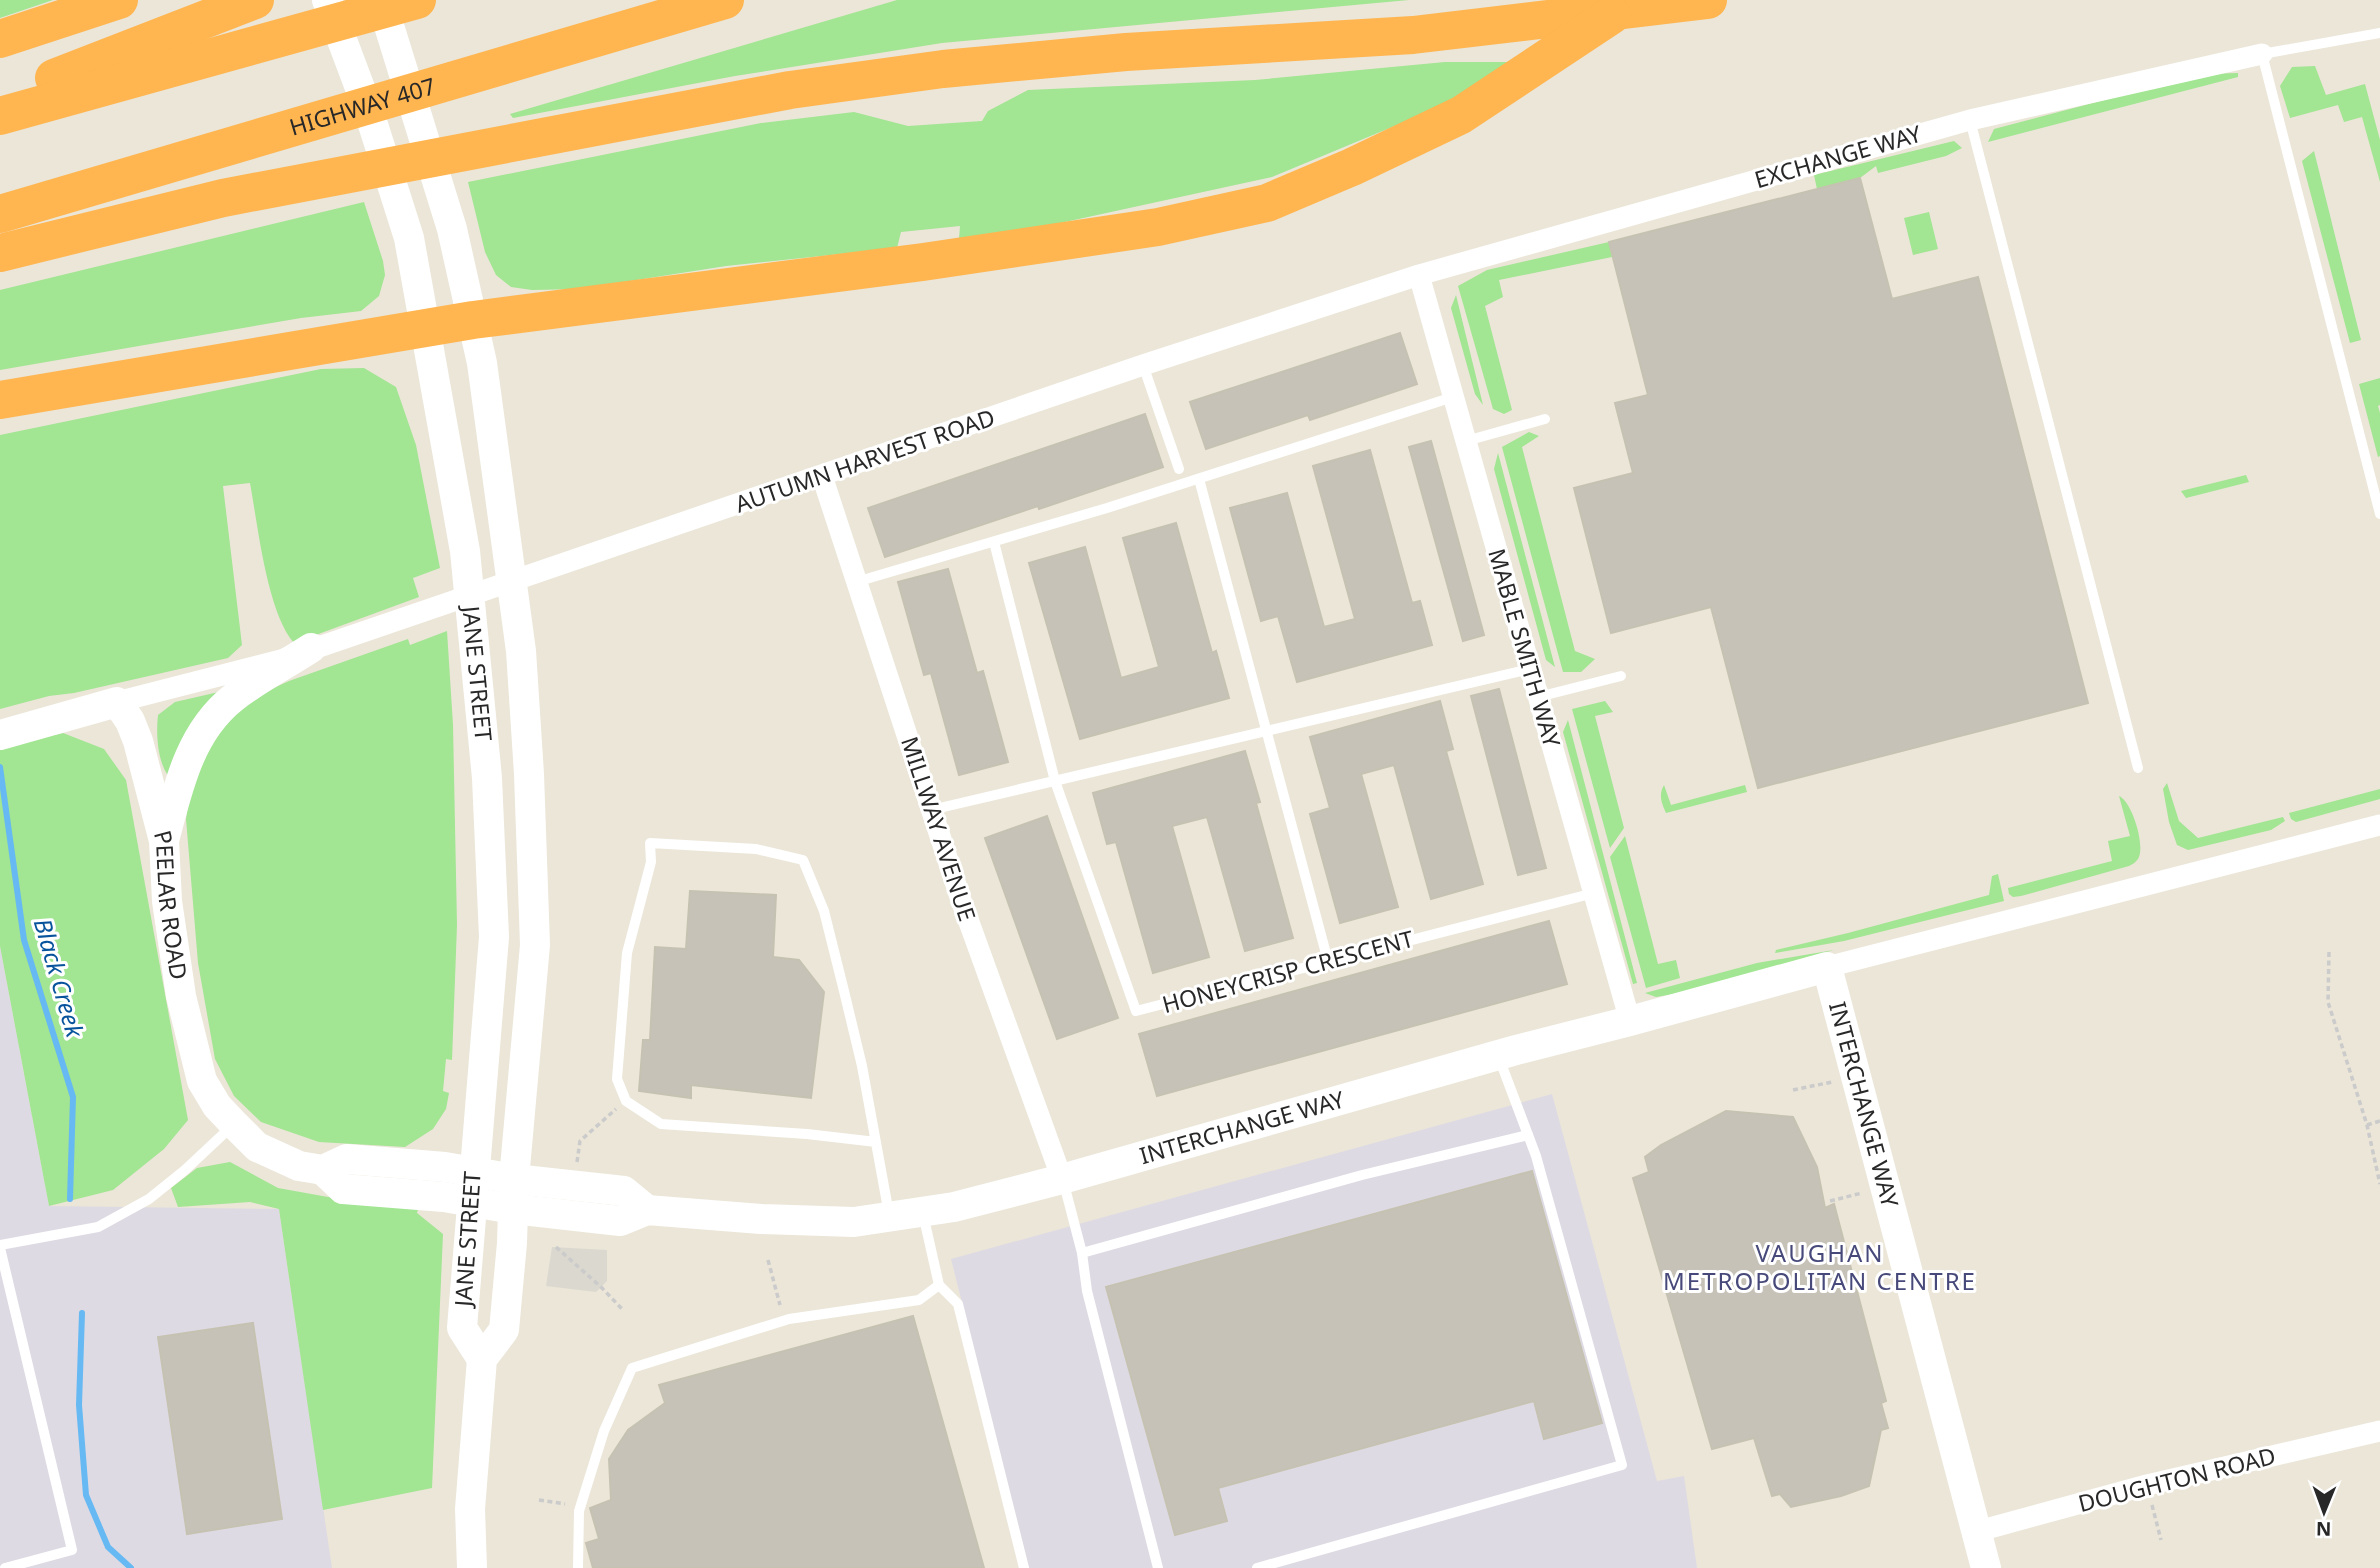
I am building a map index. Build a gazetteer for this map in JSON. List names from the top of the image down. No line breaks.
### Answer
{"streets":{"highway":["HIGHWAY 407"],"street":["EXCHANGE WAY","AUTUMN HARVEST ROAD","MABLE SMITH WAY","JANE STREET","MILLWAY AVENUE","PEELAR ROAD","INTERCHANGE WAY","DOUGHTON ROAD"],"lane":["HONEYCRISP CRESCENT"]},"crossings":[["EXCHANGE WAY","AUTUMN HARVEST ROAD"],["EXCHANGE WAY","MABLE SMITH WAY"],["AUTUMN HARVEST ROAD","MABLE SMITH WAY"],["AUTUMN HARVEST ROAD","MILLWAY AVENUE"],["AUTUMN HARVEST ROAD","PEELAR ROAD"],["MABLE SMITH WAY","HONEYCRISP CRESCENT"],["MABLE SMITH WAY","INTERCHANGE WAY"],["JANE STREET","PEELAR ROAD"],["JANE STREET","INTERCHANGE WAY"],["MILLWAY AVENUE","INTERCHANGE WAY"],["PEELAR ROAD","INTERCHANGE WAY"],["INTERCHANGE WAY","DOUGHTON ROAD"]],"districts":["VAUGHAN METROPOLITAN CENTRE"],"water":["Black Creek"],"north":"bottom"}
